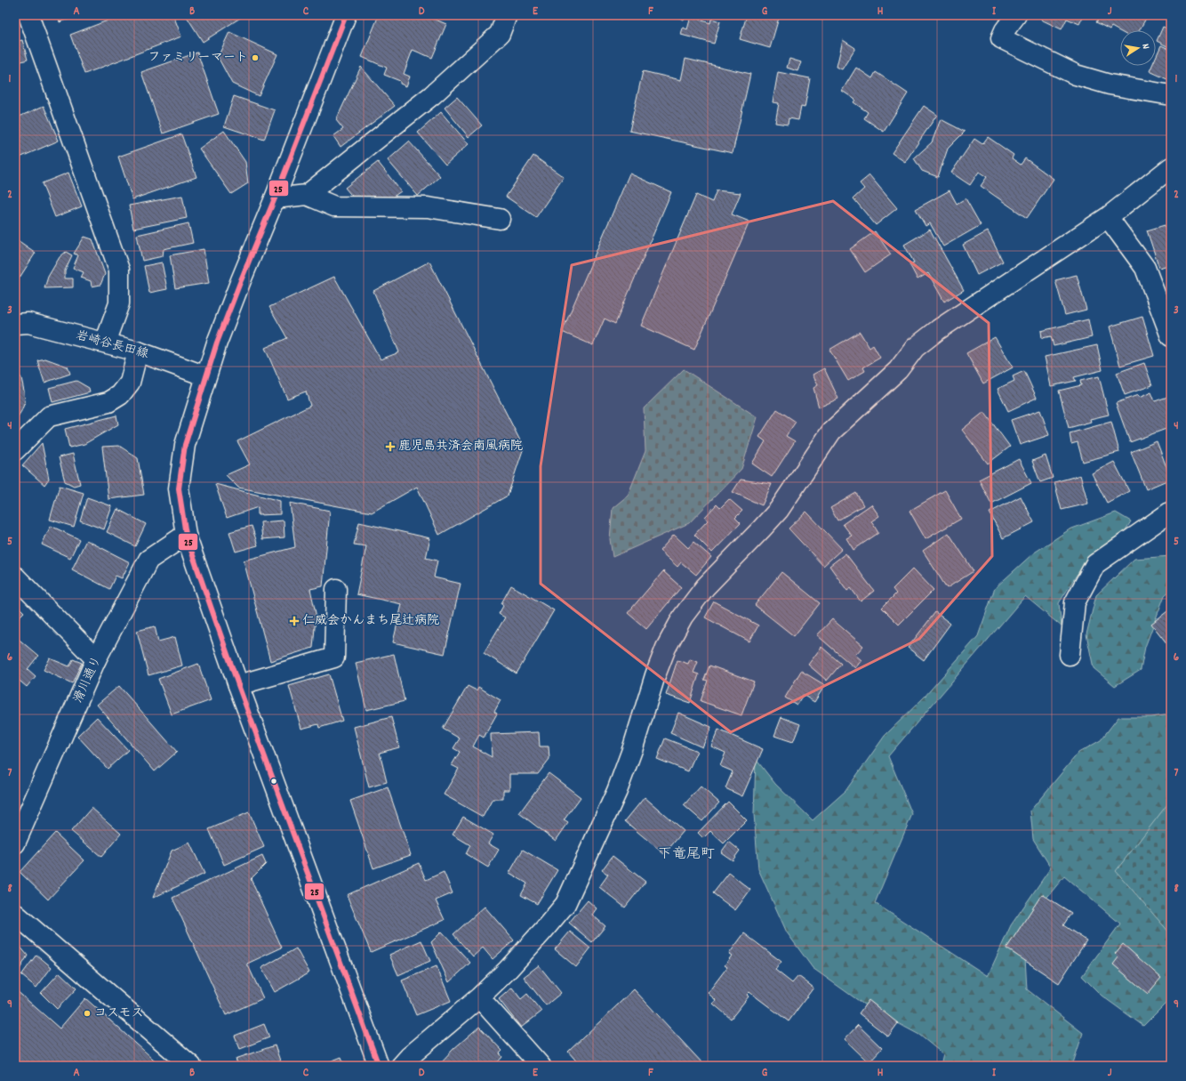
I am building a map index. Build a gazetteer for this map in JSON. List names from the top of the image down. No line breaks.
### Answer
{"streets":{"street":["岩崎谷長田線","滑川通り"]},"districts":["下竜尾町"],"places":{"other":["ファミリーマート","コスモス"],"health":["鹿児島共済会南風病院","仁威会かんまち尾辻病院"]},"lines":["transit line 25"],"north":"right","grid":{"columns":["A","B","C","D","E","F","G","H","I","J"],"rows":["1","2","3","4","5","6","7","8","9"]}}
